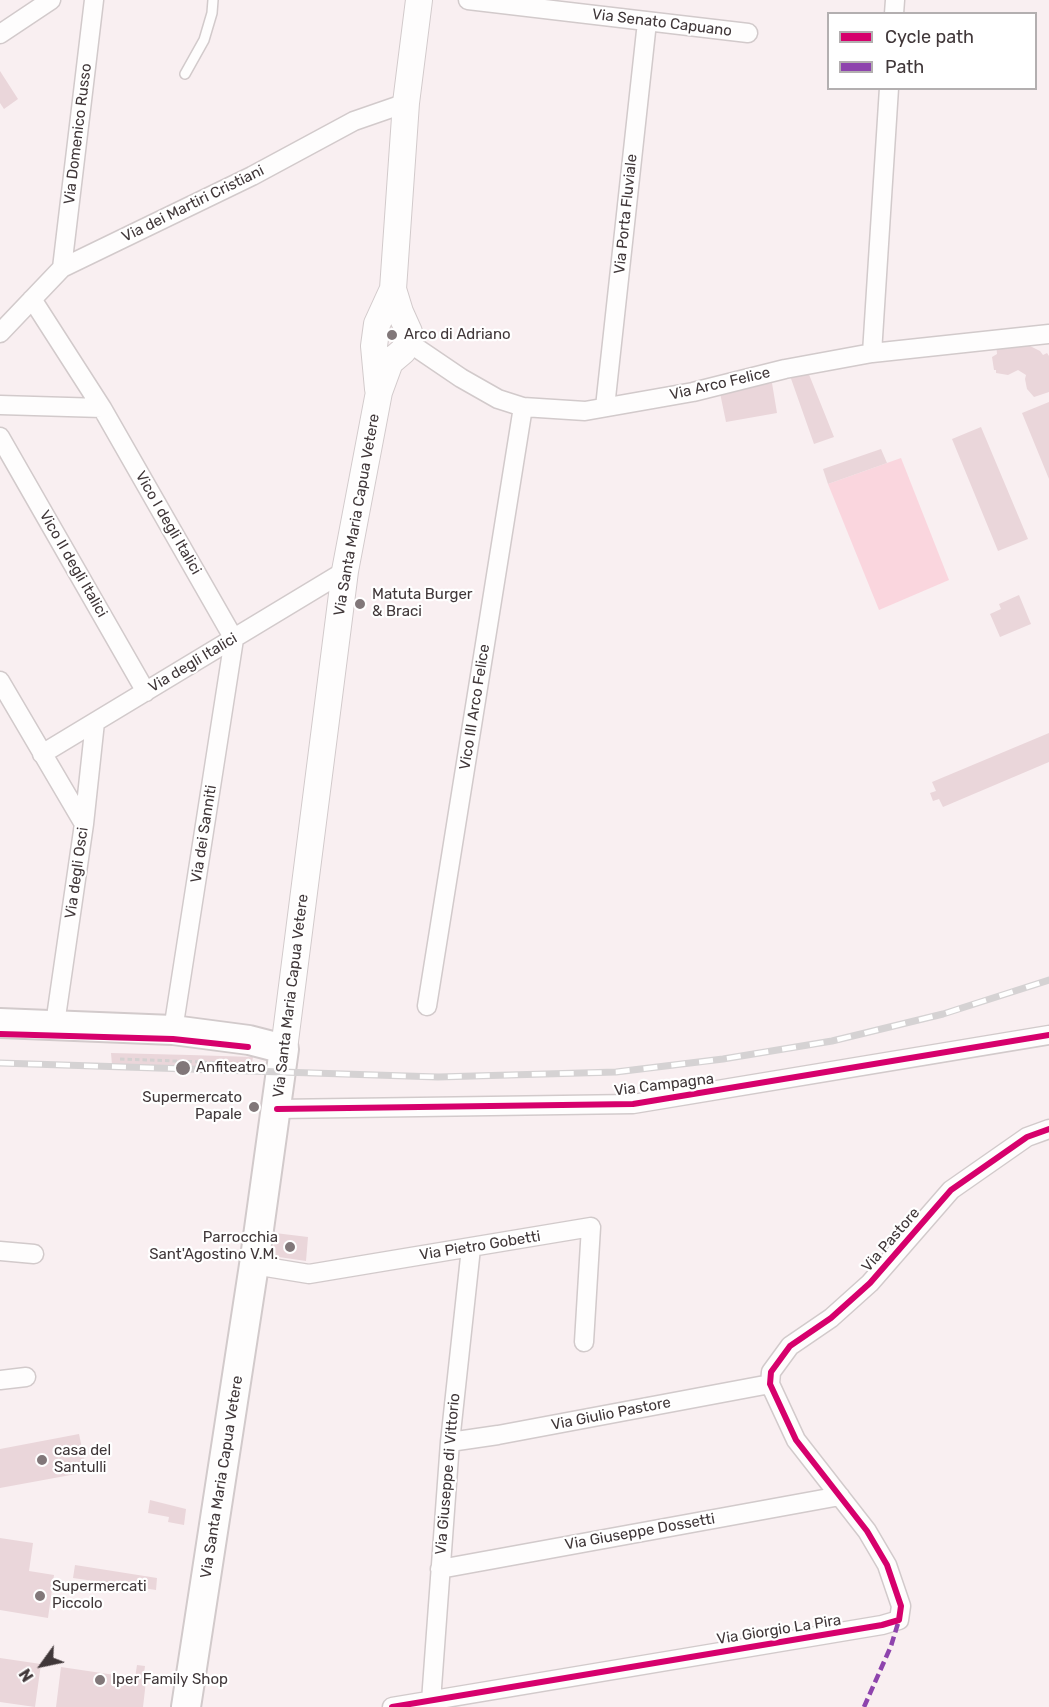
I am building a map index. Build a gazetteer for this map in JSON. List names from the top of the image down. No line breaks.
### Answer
{"streets":{"main road":["Via Santa Maria Capua Vetere"],"street":["Via Senato Capuano","Via Domenico Russo","Via dei Martiri Cristiani","Via Porta Fluviale","Via Arco Felice","Vico I degli Italici","Vico II degli Italici","Via degli Italici","Vico III Arco Felice","Via dei Sanniti","Via degli Osci","Via Campagna","Via Pastore","Via Pietro Gobetti","Via Giulio Pastore","Via Giuseppe di Vittorio","Via Giuseppe Dossetti","Via Giorgio La Pira"]},"crossings":[["Via Senato Capuano","Via Porta Fluviale"],["Via Domenico Russo","Via dei Martiri Cristiani"],["Via dei Martiri Cristiani","Vico I degli Italici"],["Via Porta Fluviale","Via Arco Felice"],["Via Arco Felice","Vico III Arco Felice"],["Via Santa Maria Capua Vetere","Via degli Italici"],["Via Santa Maria Capua Vetere","Via Campagna"],["Via Santa Maria Capua Vetere","Via Pietro Gobetti"],["Vico I degli Italici","Via degli Italici"],["Vico I degli Italici","Via dei Sanniti"],["Vico II degli Italici","Via degli Italici"],["Via degli Italici","Via dei Sanniti"],["Via degli Italici","Via degli Osci"],["Via Pastore","Via Giulio Pastore"],["Via Pastore","Via Giorgio La Pira"],["Via Pietro Gobetti","Via Giuseppe di Vittorio"],["Via Giulio Pastore","Via Giuseppe di Vittorio"],["Via Giulio Pastore","Via Giorgio La Pira"],["Via Giuseppe di Vittorio","Via Giuseppe Dossetti"],["Via Giuseppe di Vittorio","Via Giorgio La Pira"],["Via Giuseppe Dossetti","Via Giorgio La Pira"]],"places":["Arco di Adriano","Matuta Burger & Braci","Anfiteatro","Supermercato Papale","Parrocchia Sant'Agostino V.M.","casa del Santulli","Supermercati Piccolo","Iper Family Shop"],"legend":["Cycle path","Path"],"north":"bottom left"}
